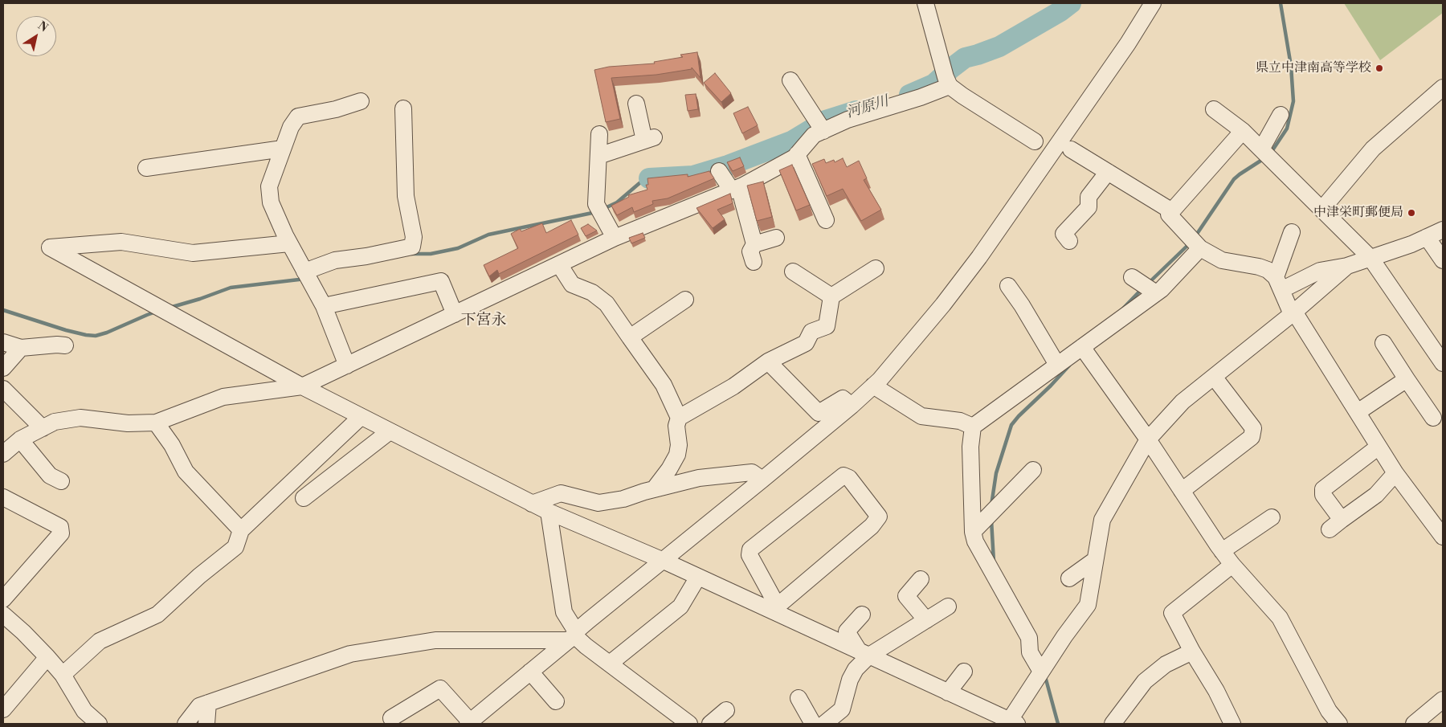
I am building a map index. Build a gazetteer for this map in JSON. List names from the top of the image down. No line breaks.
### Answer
{"districts":["下宮永"],"water":["河原川"],"places":["県立中津南高等学校","中津栄町郵便局"],"north":"top right"}
